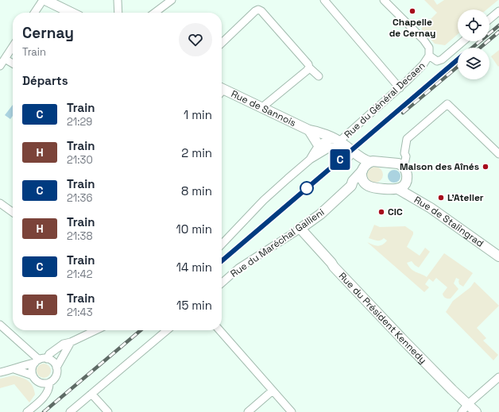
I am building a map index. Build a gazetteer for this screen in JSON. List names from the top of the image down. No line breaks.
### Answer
{"streets":{"street":["Rue du Général Decaen","Rue de Sannois","Rue de Stalingrad","Rue du Maréchal Gallieni","Rue du Président Kennedy"]},"crossings":[["Rue du Général Decaen","Rue de Sannois"],["Rue de Sannois","Rue de Stalingrad"],["Rue de Sannois","Rue du Maréchal Gallieni"],["Rue de Stalingrad","Rue du Maréchal Gallieni"],["Rue du Maréchal Gallieni","Rue du Président Kennedy"]],"places":["Chapelle de Cernay","Maison des Aînés","L'Atelier","CIC"],"page":{"on_map":"C","heading":[["Cernay","Train"],"Départs"],"list":[{"mark":"C","name":"Train","note":"21:29","value":"1 min"},{"mark":"H","name":"Train","note":"21:30","value":"2 min"},{"mark":"C","name":"Train","note":"21:36","value":"8 min"},{"mark":"H","name":"Train","note":"21:38","value":"10 min"},{"mark":"C","name":"Train","note":"21:42","value":"14 min"},{"mark":"H","name":"Train","note":"21:43","value":"15 min"}]}}
